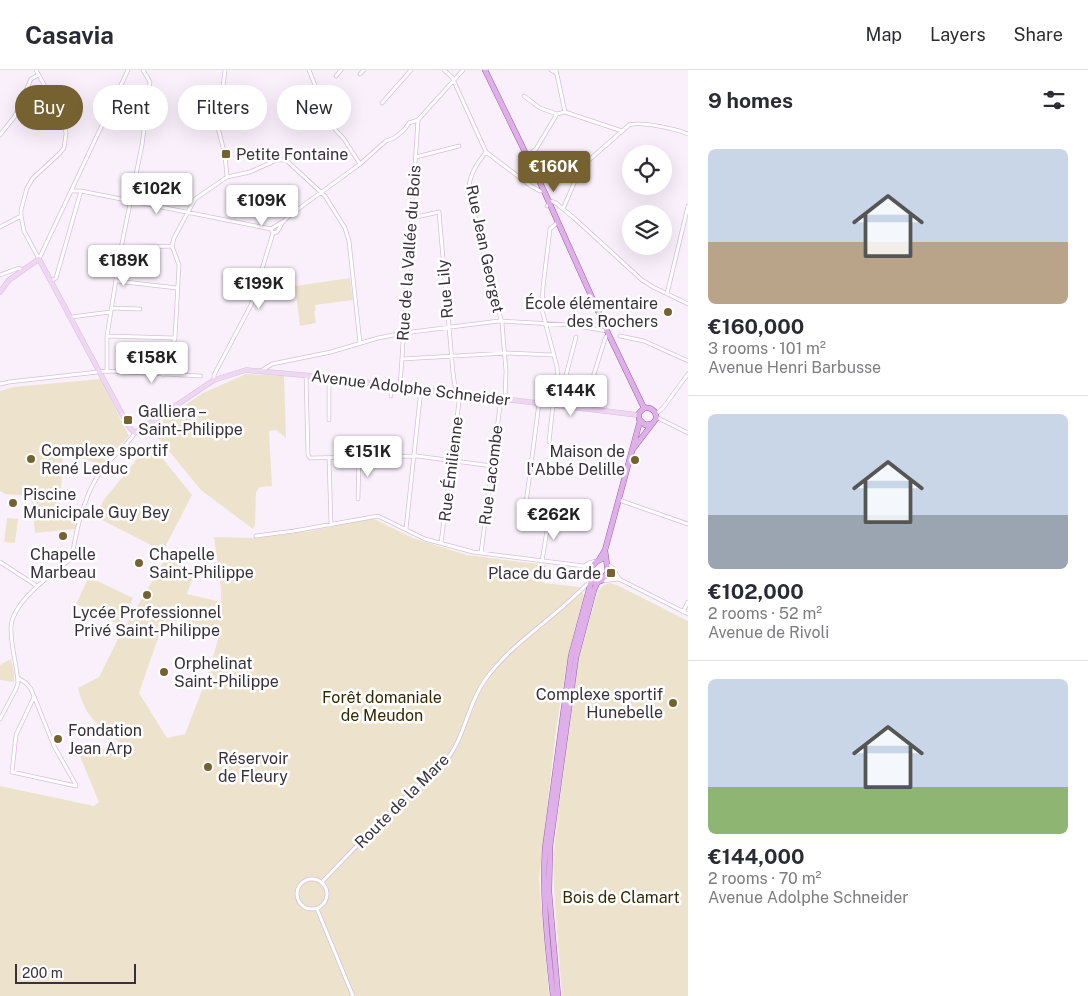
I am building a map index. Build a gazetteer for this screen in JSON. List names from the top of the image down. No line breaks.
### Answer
{"streets":{"street":["Rue Jean Georget","Rue de la Vallée du Bois","Rue Lily","Avenue Adolphe Schneider","Rue Émilienne","Rue Lacombe","Route de la Mare"]},"crossings":[["Rue Jean Georget","Rue Lacombe"],["Rue de la Vallée du Bois","Rue Lily"],["Rue de la Vallée du Bois","Avenue Adolphe Schneider"],["Rue Lily","Avenue Adolphe Schneider"],["Rue Lily","Rue Émilienne"],["Avenue Adolphe Schneider","Rue Émilienne"],["Avenue Adolphe Schneider","Rue Lacombe"]],"parks":["Forêt domaniale de Meudon","Bois de Clamart"],"places":{"transit":["Petite Fontaine","Galliera – Saint-Philippe","Place du Garde"],"other":["École élémentaire des Rochers","Complexe sportif René Leduc","Maison de l'Abbé Delille","Piscine Municipale Guy Bey","Chapelle Marbeau","Chapelle Saint-Philippe","Lycée Professionnel Privé Saint-Philippe","Orphelinat Saint-Philippe","Complexe sportif Hunebelle","Fondation Jean Arp","Réservoir de Fleury"]},"scale_bar":"200 m","page":{"header":"Casavia","nav":["Map","Layers","Share"],"heading":"9 homes","chip":["Buy","Rent","Filters","New"],"list":[{"name":"€160,000","note":"3 rooms · 101 m² · Avenue Henri Barbusse"},{"name":"€102,000","note":"2 rooms · 52 m² · Avenue de Rivoli"},{"name":"€144,000","note":"2 rooms · 70 m² · Avenue Adolphe Schneider"}],"price":["€160K","€102K","€109K","€189K","€199K","€158K","€144K","€151K","€262K"],"scale":"200 m"}}
